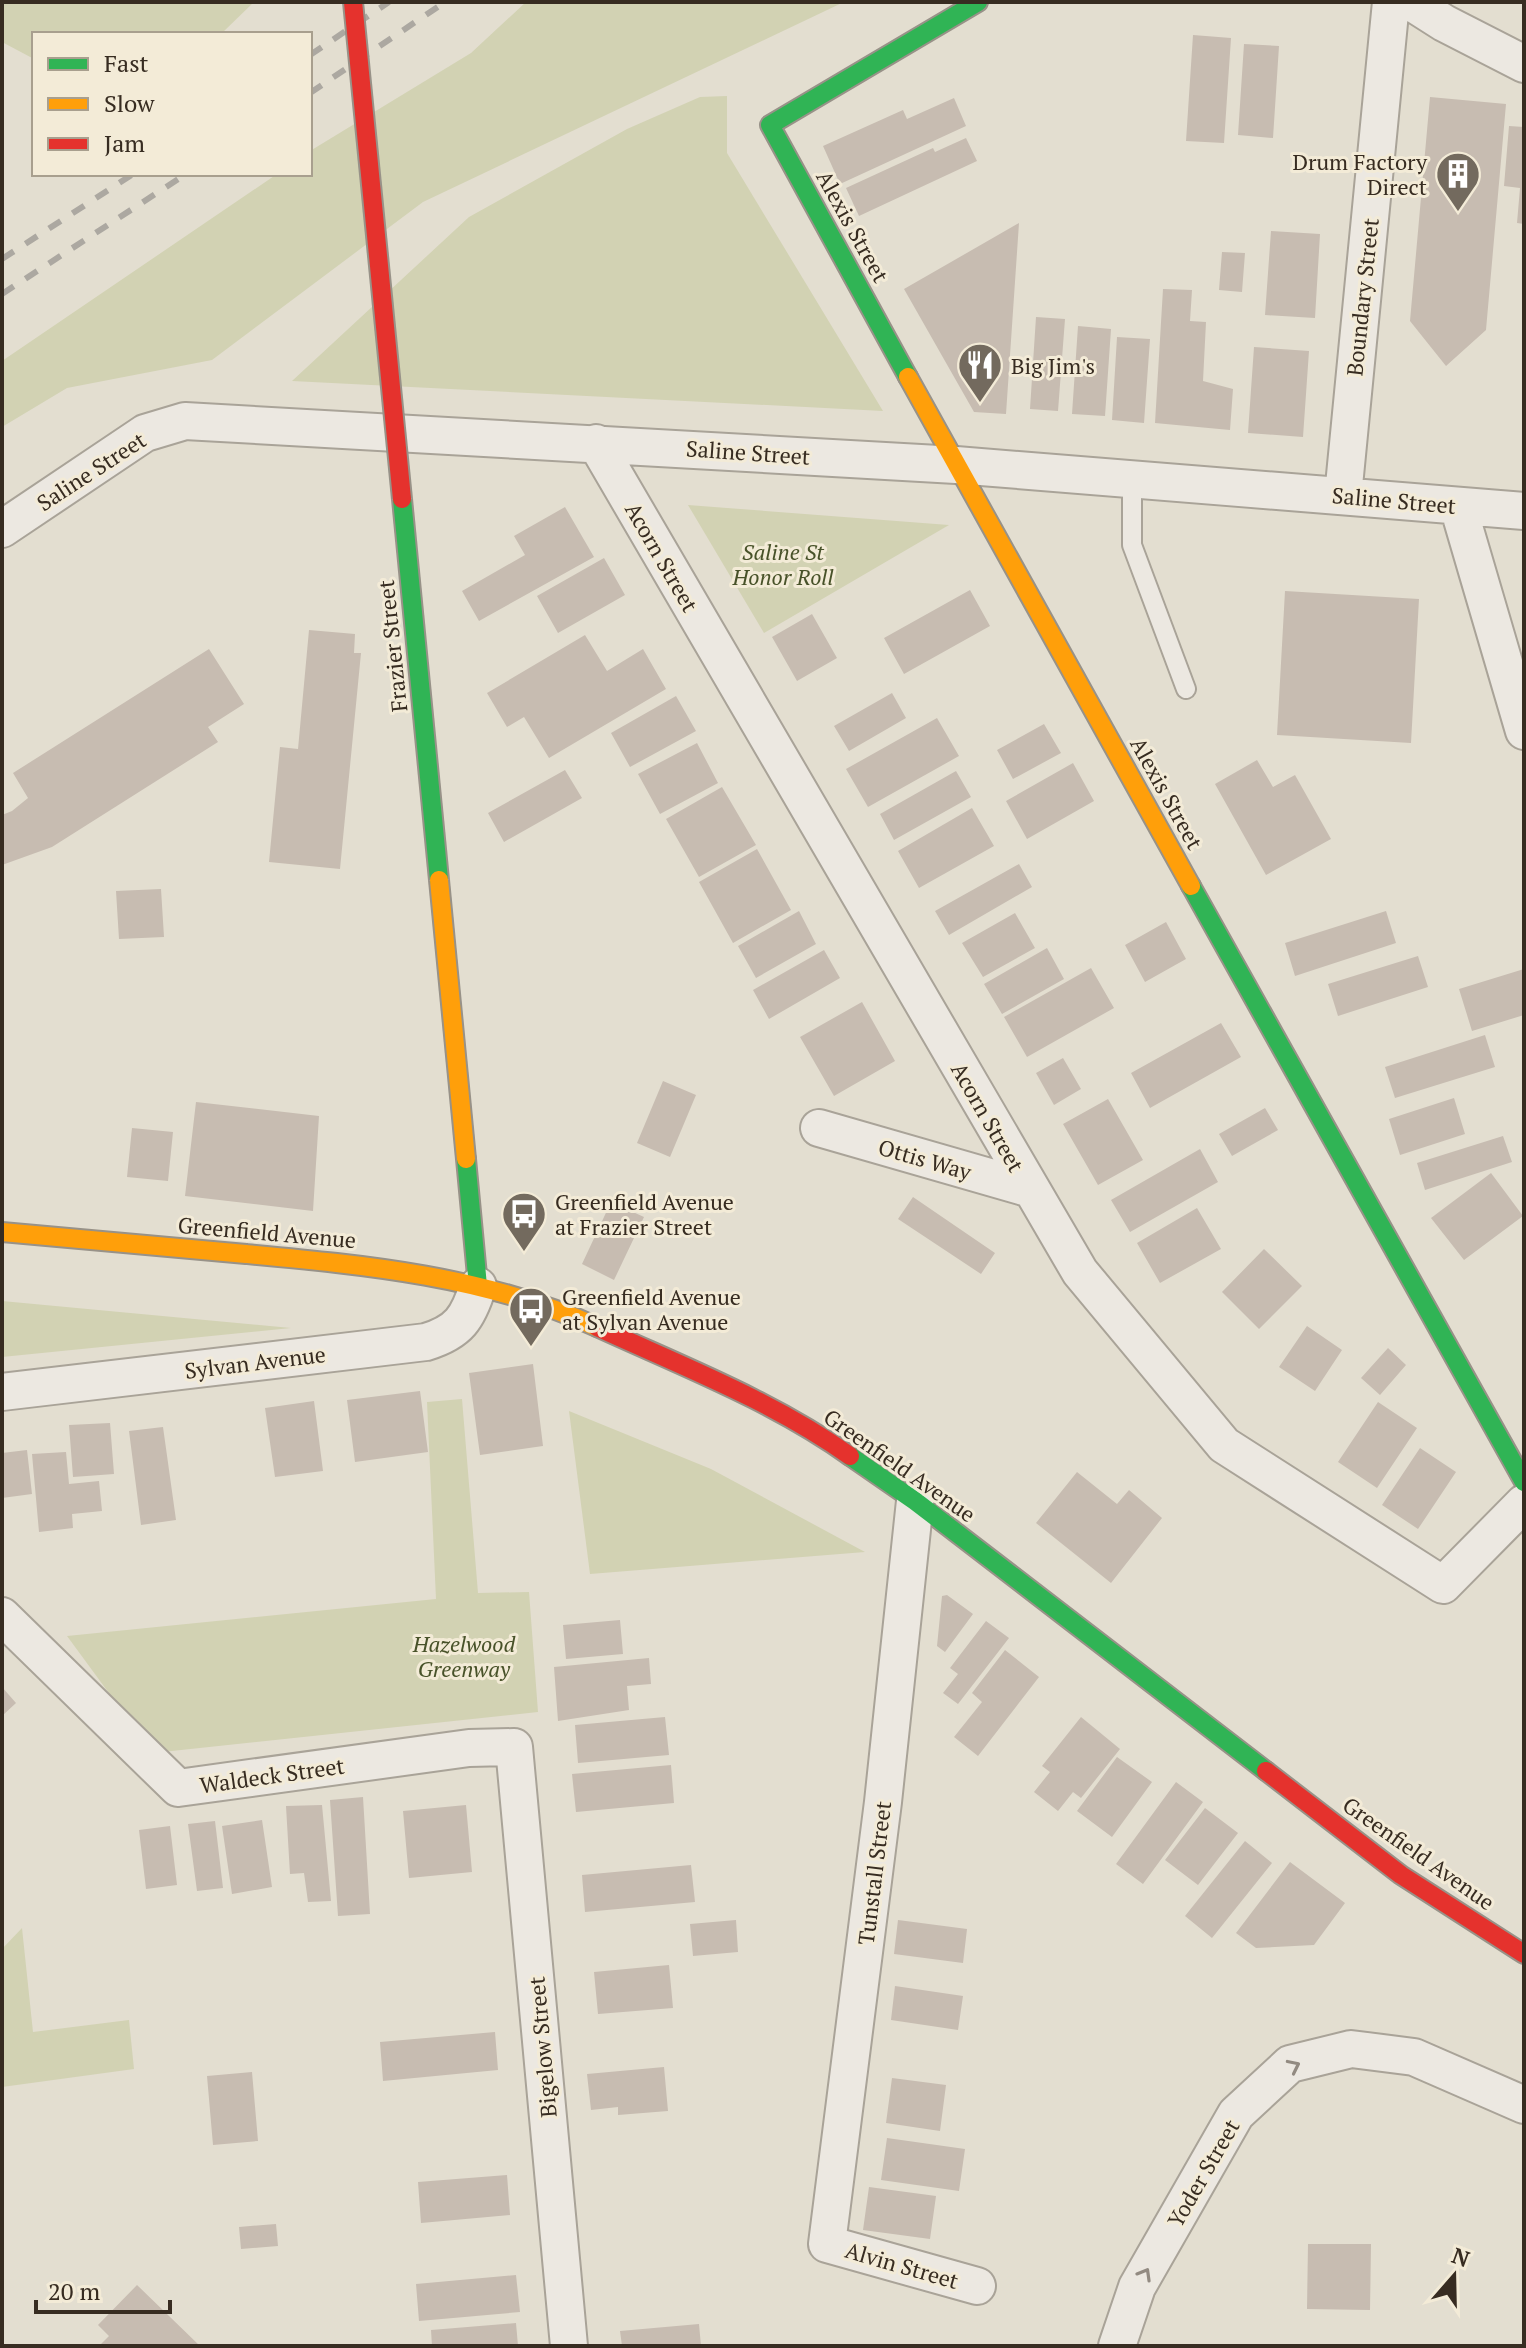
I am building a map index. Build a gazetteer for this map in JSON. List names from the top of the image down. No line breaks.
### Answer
{"streets":{"street":["Alexis Street","Boundary Street","Saline Street","Acorn Street","Frazier Street","Ottis Way","Greenfield Avenue","Sylvan Avenue","Waldeck Street","Tunstall Street","Bigelow Street","Yoder Street","Alvin Street"]},"crossings":[["Alexis Street","Saline Street"],["Boundary Street","Saline Street"],["Saline Street","Acorn Street"],["Acorn Street","Ottis Way"],["Frazier Street","Greenfield Avenue"],["Frazier Street","Sylvan Avenue"],["Greenfield Avenue","Sylvan Avenue"],["Greenfield Avenue","Tunstall Street"],["Waldeck Street","Bigelow Street"],["Tunstall Street","Alvin Street"]],"one_way":["Yoder Street"],"parks":["Saline St Honor Roll","Hazelwood Greenway"],"places":{"building":["Drum Factory Direct"],"restaurant":["Big Jim's"],"bus stop":["Greenfield Avenue at Frazier Street","Greenfield Avenue at Sylvan Avenue"]},"legend":["Fast","Slow","Jam"],"scale_bar":"20 m","north":"top"}
